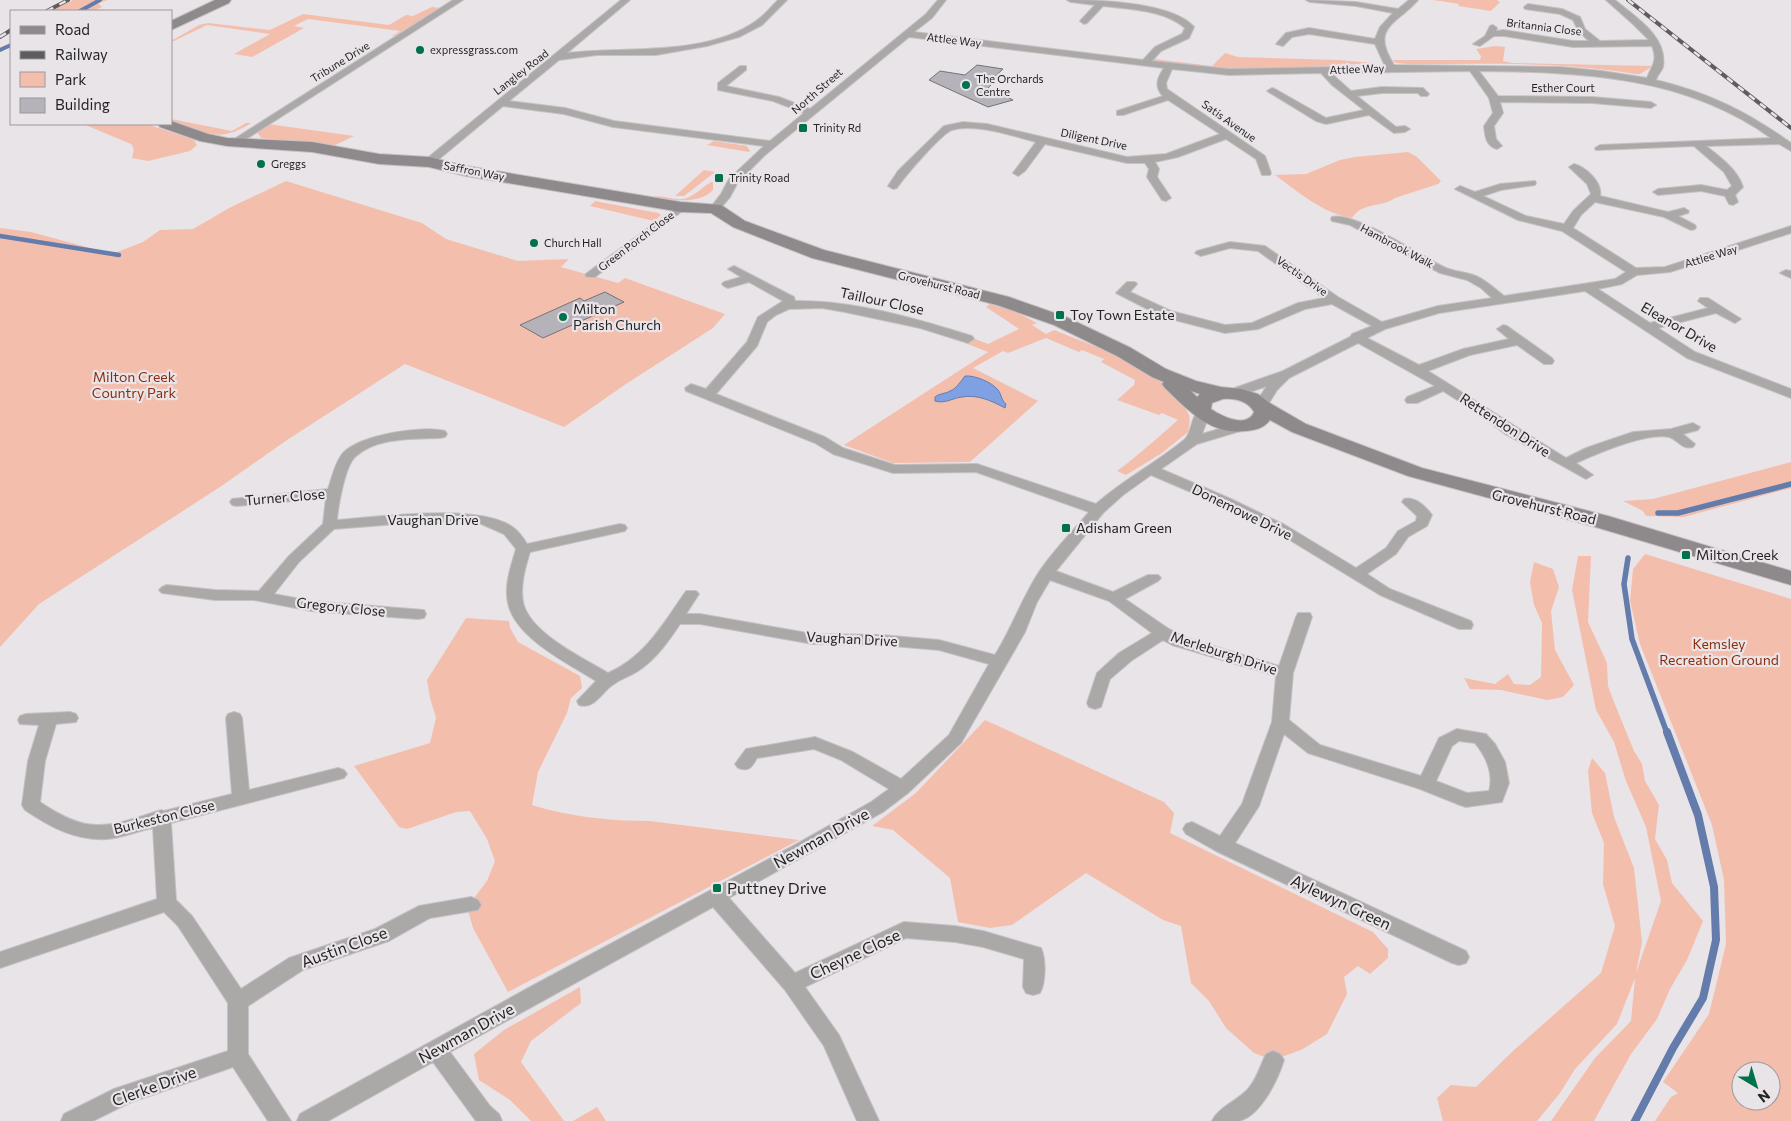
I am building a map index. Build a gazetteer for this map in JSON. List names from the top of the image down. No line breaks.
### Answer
{"streets":{"street":["Britannia Close","Attlee Way","Tribune Drive","Langley Road","Esther Court","North Street","Satis Avenue","Diligent Drive","Saffron Way","Green Porch Close","Hambrook Walk","Vectis Drive","Grovehurst Road","Taillour Close","Eleanor Drive","Rettendon Drive","Turner Close","Donemowe Drive","Vaughan Drive","Gregory Close","Merleburgh Drive","Burkeston Close","Newman Drive","Aylewyn Green","Austin Close","Cheyne Close","Clerke Drive"]},"crossings":[["Attlee Way","North Street"],["Attlee Way","Hambrook Walk"],["Attlee Way","Vectis Drive"],["Attlee Way","Grovehurst Road"],["Attlee Way","Eleanor Drive"],["Attlee Way","Rettendon Drive"],["Tribune Drive","Saffron Way"],["Langley Road","Saffron Way"],["North Street","Saffron Way"],["North Street","Grovehurst Road"],["Satis Avenue","Diligent Drive"],["Saffron Way","Green Porch Close"],["Saffron Way","Grovehurst Road"],["Grovehurst Road","Newman Drive"],["Turner Close","Vaughan Drive"],["Donemowe Drive","Newman Drive"],["Vaughan Drive","Newman Drive"],["Merleburgh Drive","Newman Drive"],["Merleburgh Drive","Aylewyn Green"]],"parks":["Milton Creek Country Park","Kemsley Recreation Ground"],"places":{"other":["expressgrass.com","The Orchards Centre","Greggs","Church Hall","Milton Parish Church"],"transit":["Trinity Rd","Trinity Road","Toy Town Estate","Adisham Green","Milton Creek","Puttney Drive"]},"legend":["Road","Railway","Park","Building"],"north":"bottom right"}
